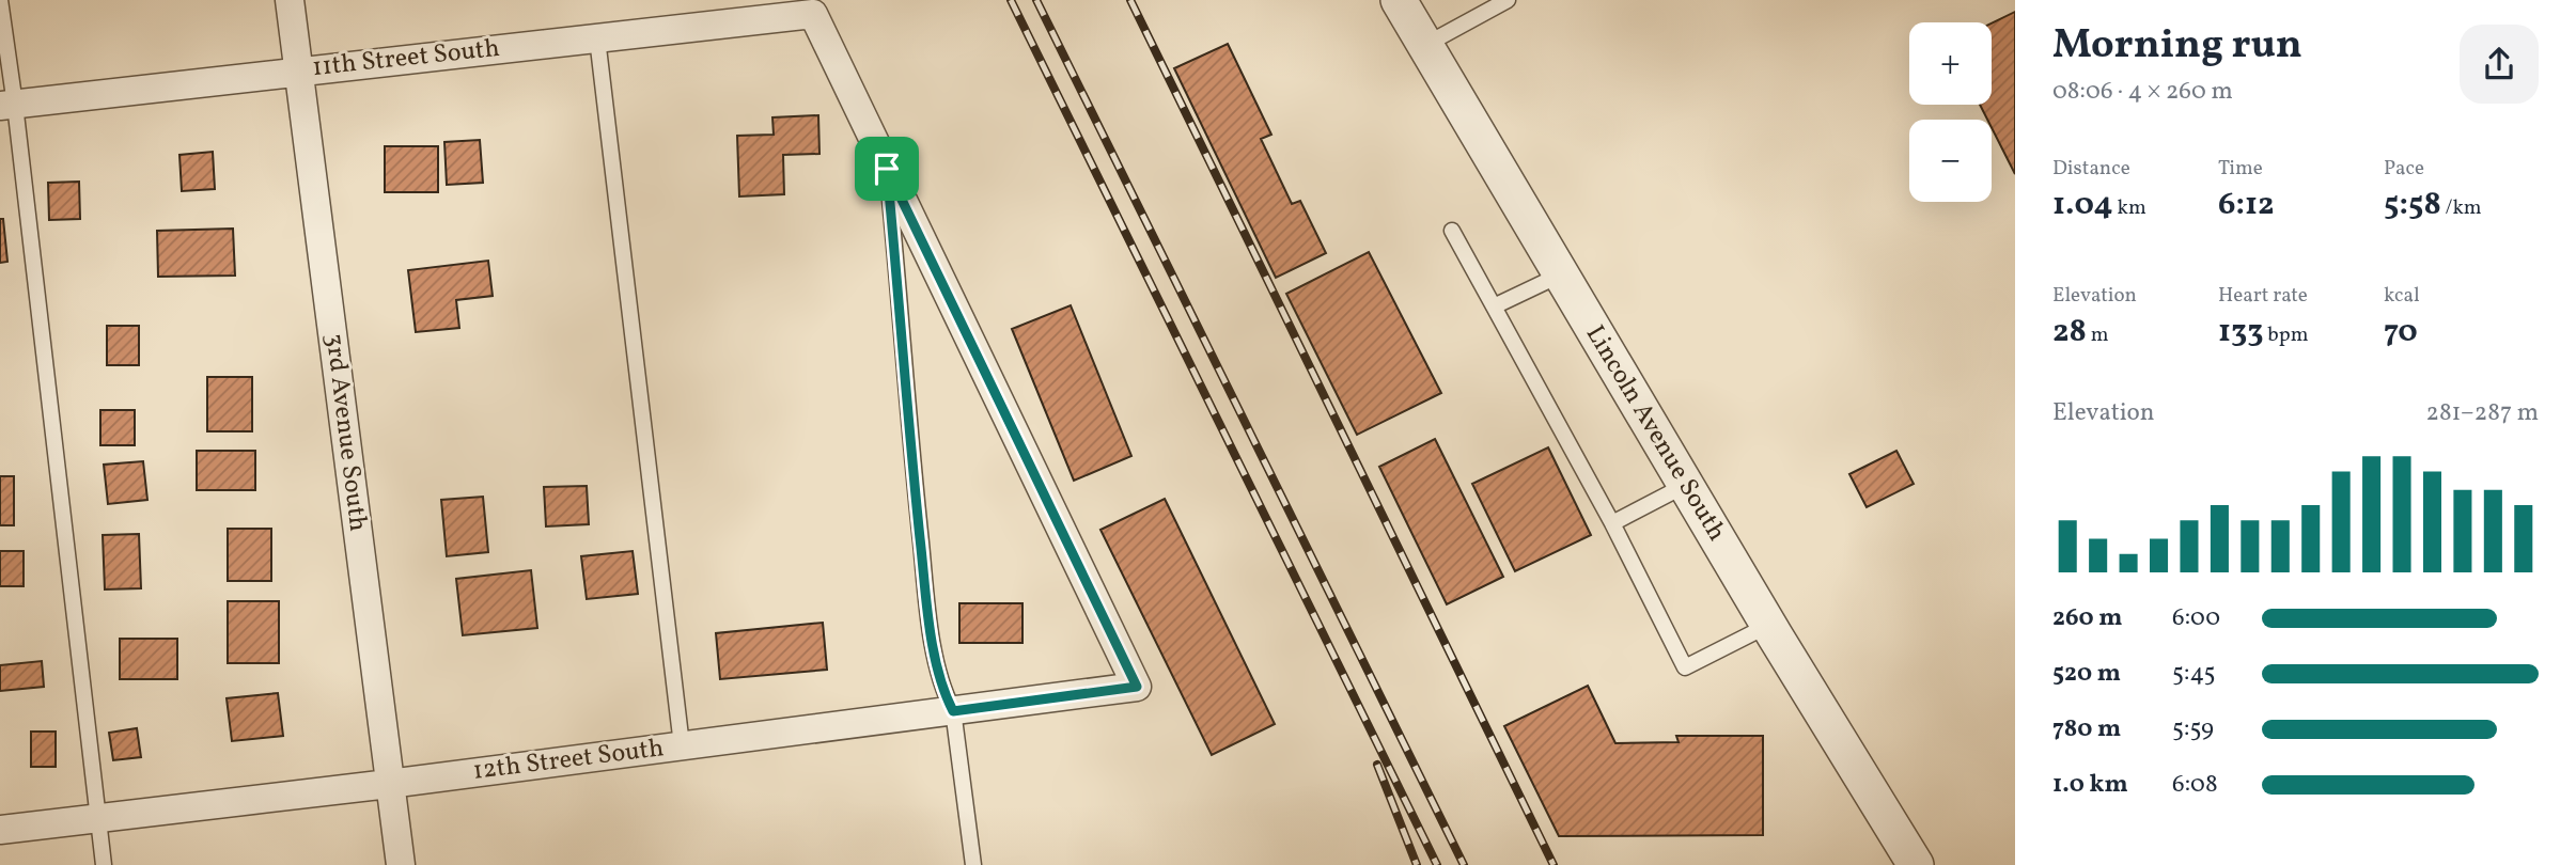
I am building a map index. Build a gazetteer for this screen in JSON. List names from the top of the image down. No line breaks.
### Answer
{"streets":{"street":["11th Street South","3rd Avenue South","Lincoln Avenue South","12th Street South"]},"crossings":[["11th Street South","3rd Avenue South"],["11th Street South","12th Street South"],["3rd Avenue South","12th Street South"]],"page":{"heading":["Morning run","08:06 · 4 × 260 m"],"map_buttons":["+","−"],"stats":[["Distance","1.04 km"],["Time","6:12"],["Pace","5:58 /km"],["Elevation","28 m"],["Heart rate","133 bpm"],["kcal","70"]],"chart":["Elevation","281–287 m"],"list":[{"name":"260 m","note":"6:00"},{"name":"520 m","note":"5:45"},{"name":"780 m","note":"5:59"},{"name":"1.0 km","note":"6:08"}]}}
